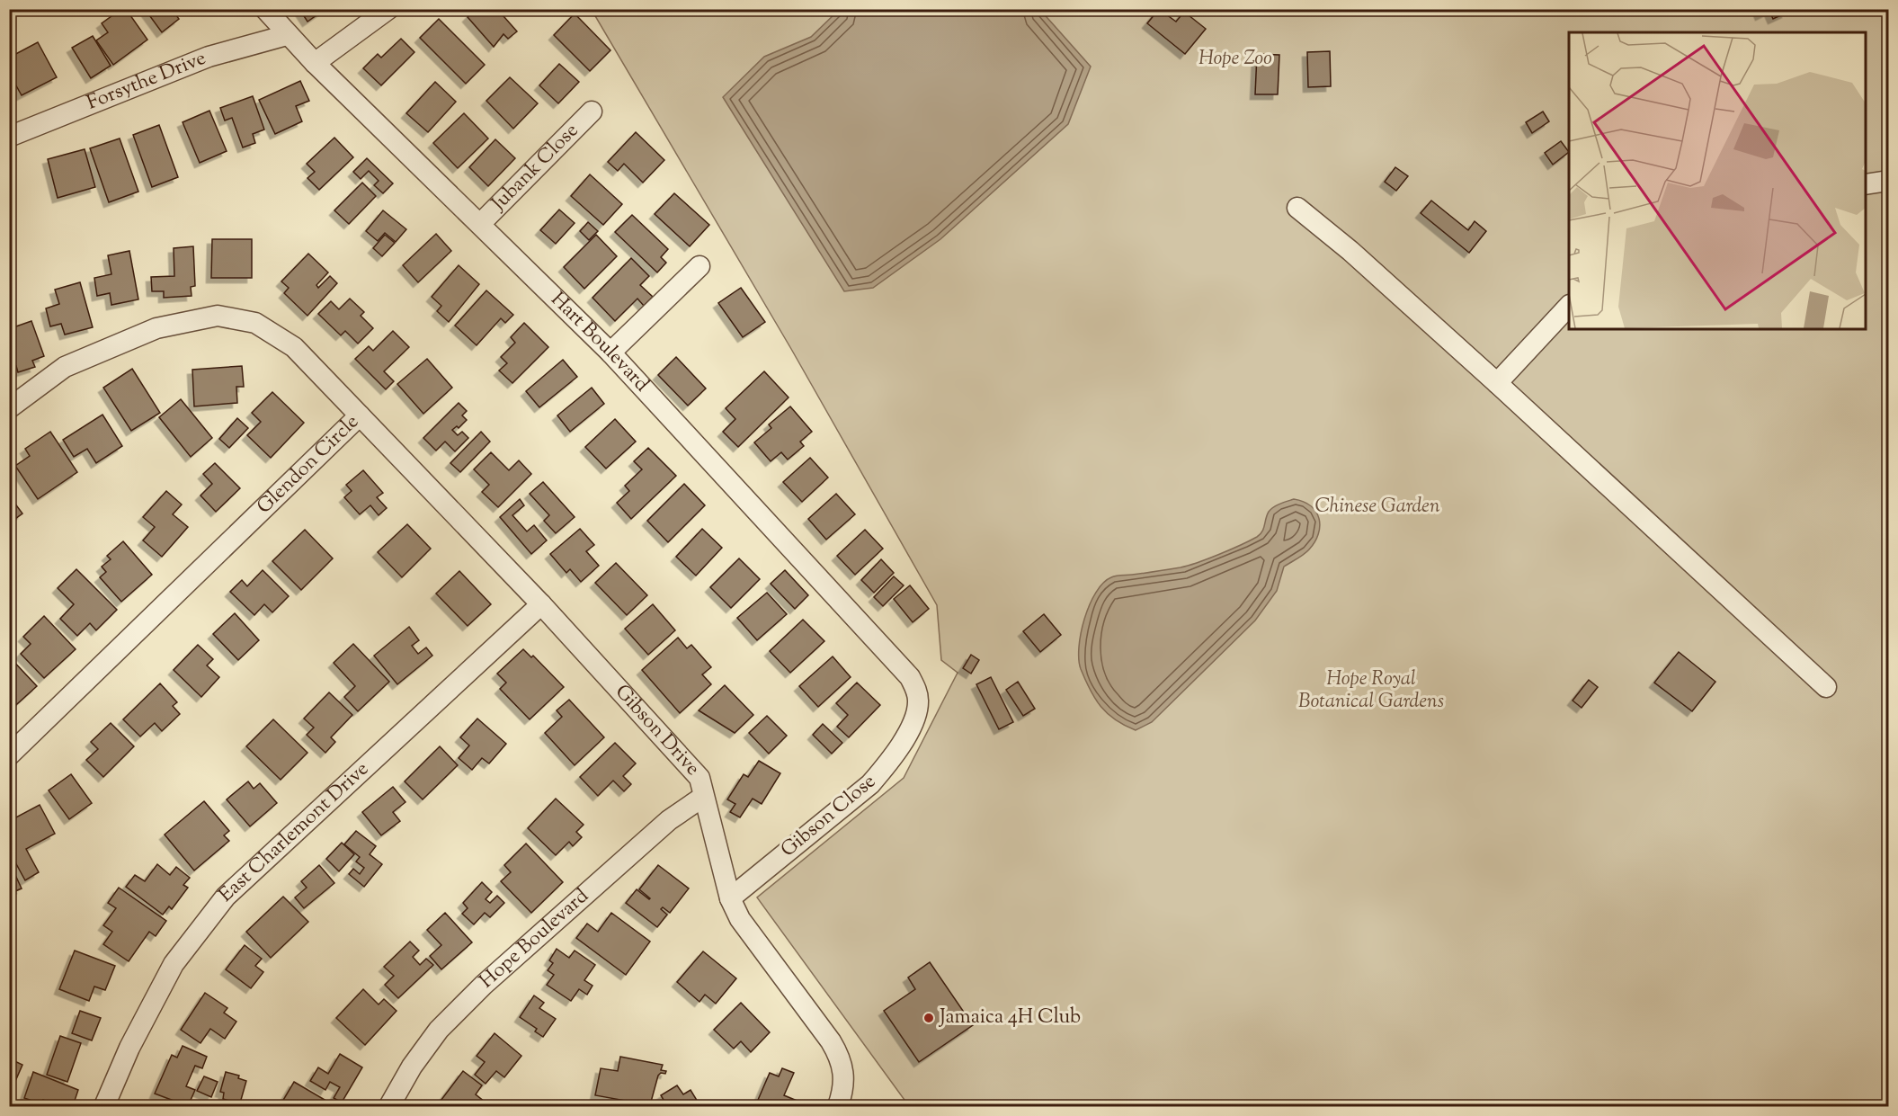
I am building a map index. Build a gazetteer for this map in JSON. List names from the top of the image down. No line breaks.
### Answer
{"streets":{"street":["Forsythe Drive","Jubank Close","Hart Boulevard","Glendon Circle","Gibson Drive","Gibson Close","East Charlemont Drive","Hope Boulevard"]},"crossings":[["Forsythe Drive","Hart Boulevard"],["Jubank Close","Hart Boulevard"],["Hart Boulevard","Gibson Close"],["Glendon Circle","Gibson Drive"],["Gibson Drive","Gibson Close"],["Gibson Drive","East Charlemont Drive"],["Gibson Drive","Hope Boulevard"]],"parks":["Hope Zoo","Chinese Garden","Hope Royal Botanical Gardens"],"places":["Jamaica 4H Club"]}
